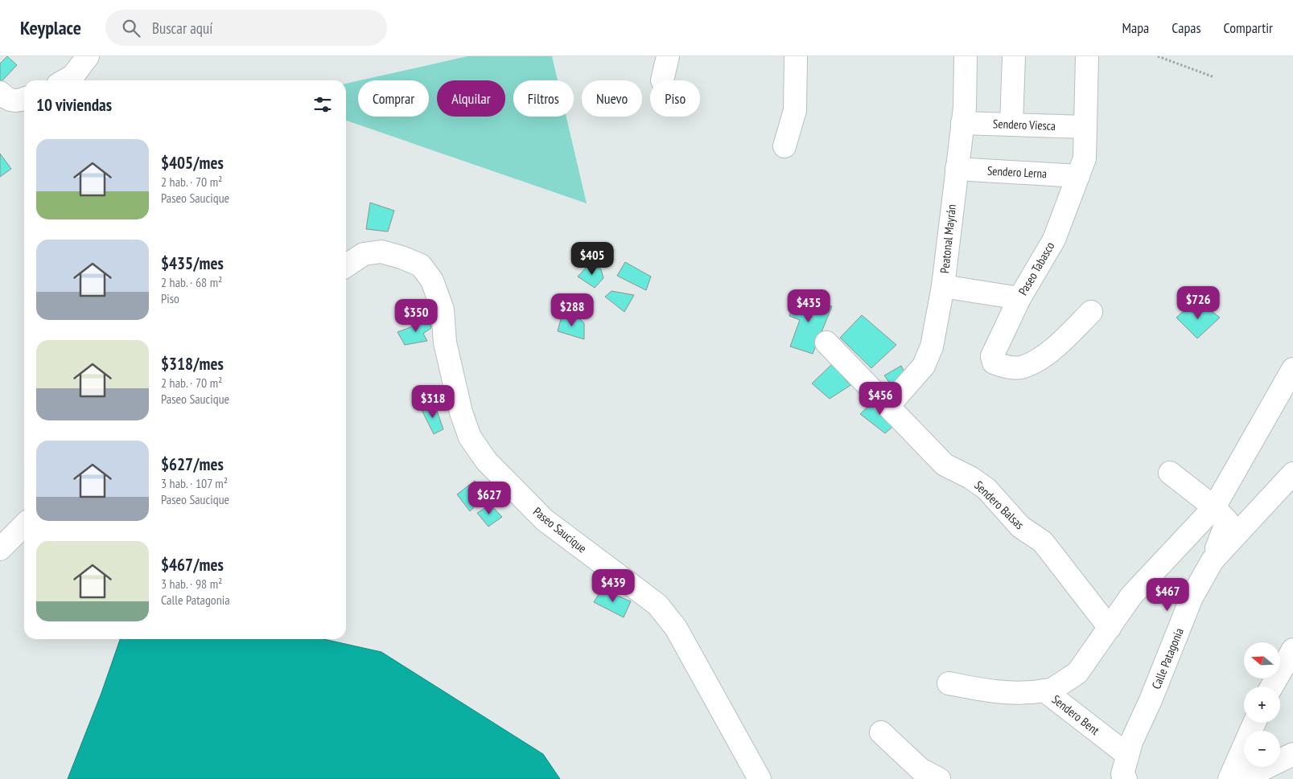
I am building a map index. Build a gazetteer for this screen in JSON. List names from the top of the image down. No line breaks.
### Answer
{"streets":{"street":["Sendero Viesca","Sendero Lerna","Peatonal Mayrán","Paseo Tabasco","Sendero Balsas","Paseo Saucique","Calle Patagonia","Sendero Bent"]},"crossings":[["Sendero Viesca","Peatonal Mayrán"],["Sendero Viesca","Paseo Tabasco"],["Sendero Lerna","Peatonal Mayrán"],["Sendero Lerna","Paseo Tabasco"],["Peatonal Mayrán","Sendero Balsas"],["Calle Patagonia","Sendero Bent"]],"north":"left","page":{"header":"Keyplace","search":"Buscar aquí","nav":["Mapa","Capas","Compartir"],"chip":["Comprar","Alquilar","Filtros","Nuevo","Piso"],"heading":"10 viviendas","list":[{"name":"$405/mes","note":"2 hab. · 70 m² · Paseo Saucique"},{"name":"$435/mes","note":"2 hab. · 68 m² · Piso"},{"name":"$318/mes","note":"2 hab. · 70 m² · Paseo Saucique"},{"name":"$627/mes","note":"3 hab. · 107 m² · Paseo Saucique"},{"name":"$467/mes","note":"3 hab. · 98 m² · Calle Patagonia"}],"price":["$405","$726","$435","$288","$350","$456","$318","$627","$439","$467"],"map_buttons":["+","−"]}}
